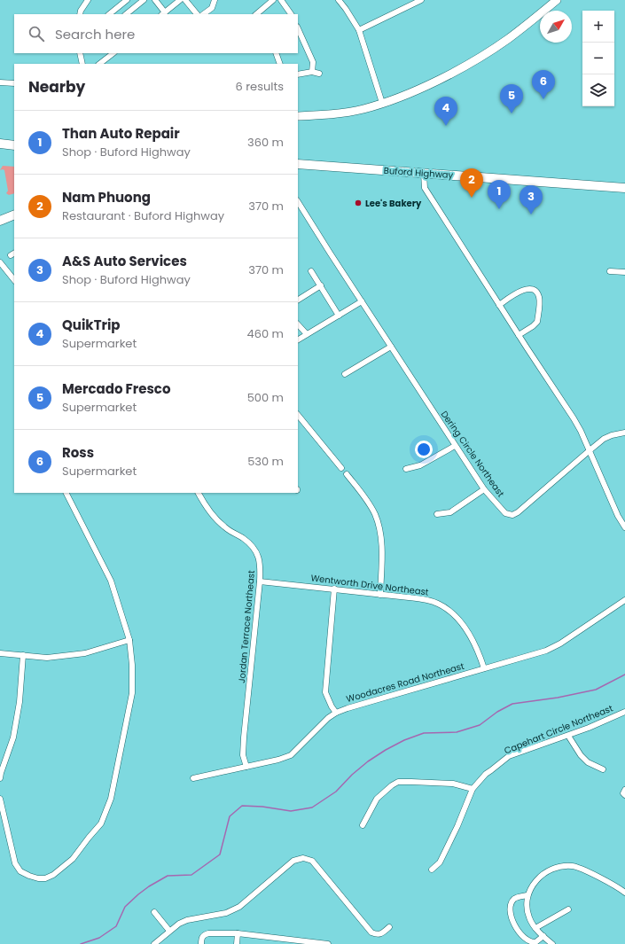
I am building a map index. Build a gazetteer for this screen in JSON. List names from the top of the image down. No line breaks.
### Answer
{"streets":{"main road":["Buford Highway"],"street":["Dering Circle Northeast","Wentworth Drive Northeast","Jordan Terrace Northeast","Woodacres Road Northeast","Capehart Circle Northeast"]},"crossings":[["Wentworth Drive Northeast","Jordan Terrace Northeast"],["Wentworth Drive Northeast","Woodacres Road Northeast"],["Jordan Terrace Northeast","Woodacres Road Northeast"]],"places":["Lee's Bakery"],"north":"top right","page":{"map_buttons":["+","−"],"search":"Search here","heading":["Nearby","6 results"],"pins":["6","5","4","2","1","3"],"list":[{"mark":"1","name":"Than Auto Repair","note":"Shop · Buford Highway","value":"360 m"},{"mark":"2","name":"Nam Phuong","note":"Restaurant · Buford Highway","value":"370 m"},{"mark":"3","name":"A&S Auto Services","note":"Shop · Buford Highway","value":"370 m"},{"mark":"4","name":"QuikTrip","note":"Supermarket","value":"460 m"},{"mark":"5","name":"Mercado Fresco","note":"Supermarket","value":"500 m"},{"mark":"6","name":"Ross","note":"Supermarket","value":"530 m"}]}}
